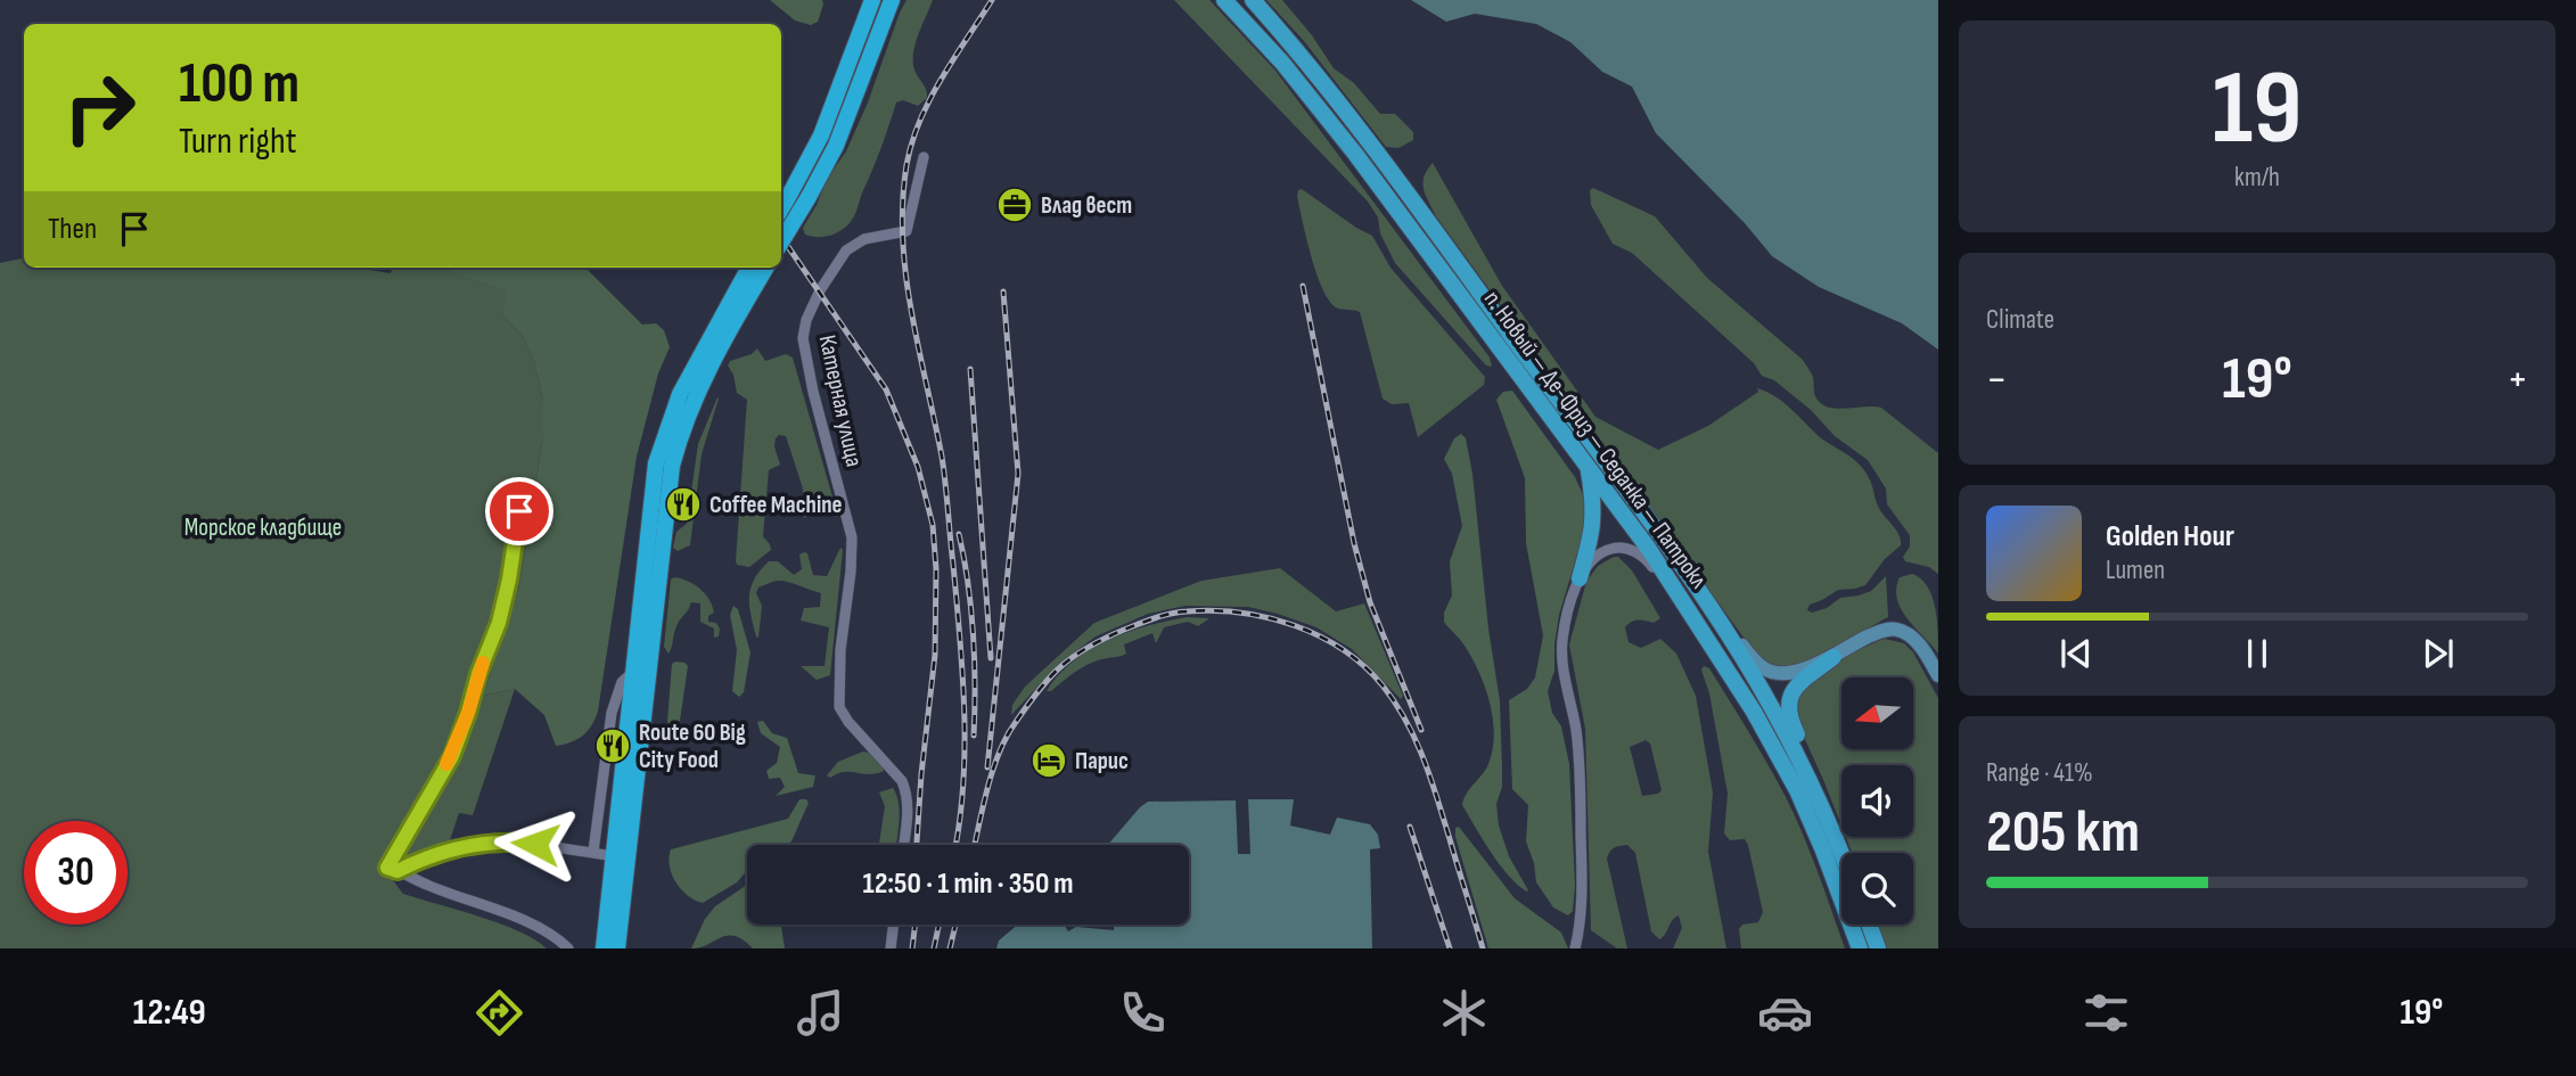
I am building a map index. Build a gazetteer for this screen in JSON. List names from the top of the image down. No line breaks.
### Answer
{"streets":{"main road":["п. Новый — Де-Фриз — Седанка — Патрокл"],"street":["Катерная улица"]},"parks":["Морское кладбище"],"places":{"office":["Влад вест"],"restaurant":["Coffee Machine","Route 60 Big City Food"],"hotel":["Парис"]},"north":"left","page":{"tile":[["19","km/h"],"Climate",["Range · 41%","205 km"]],"turn":["100 m","Turn right"],"then":"Then","heat":["−","19°","+"],"song":["Golden Hour","Lumen"],"limit":"30","trip":"12:50 · 1 min · 350 m","tabs":["12:49","19°"]}}
